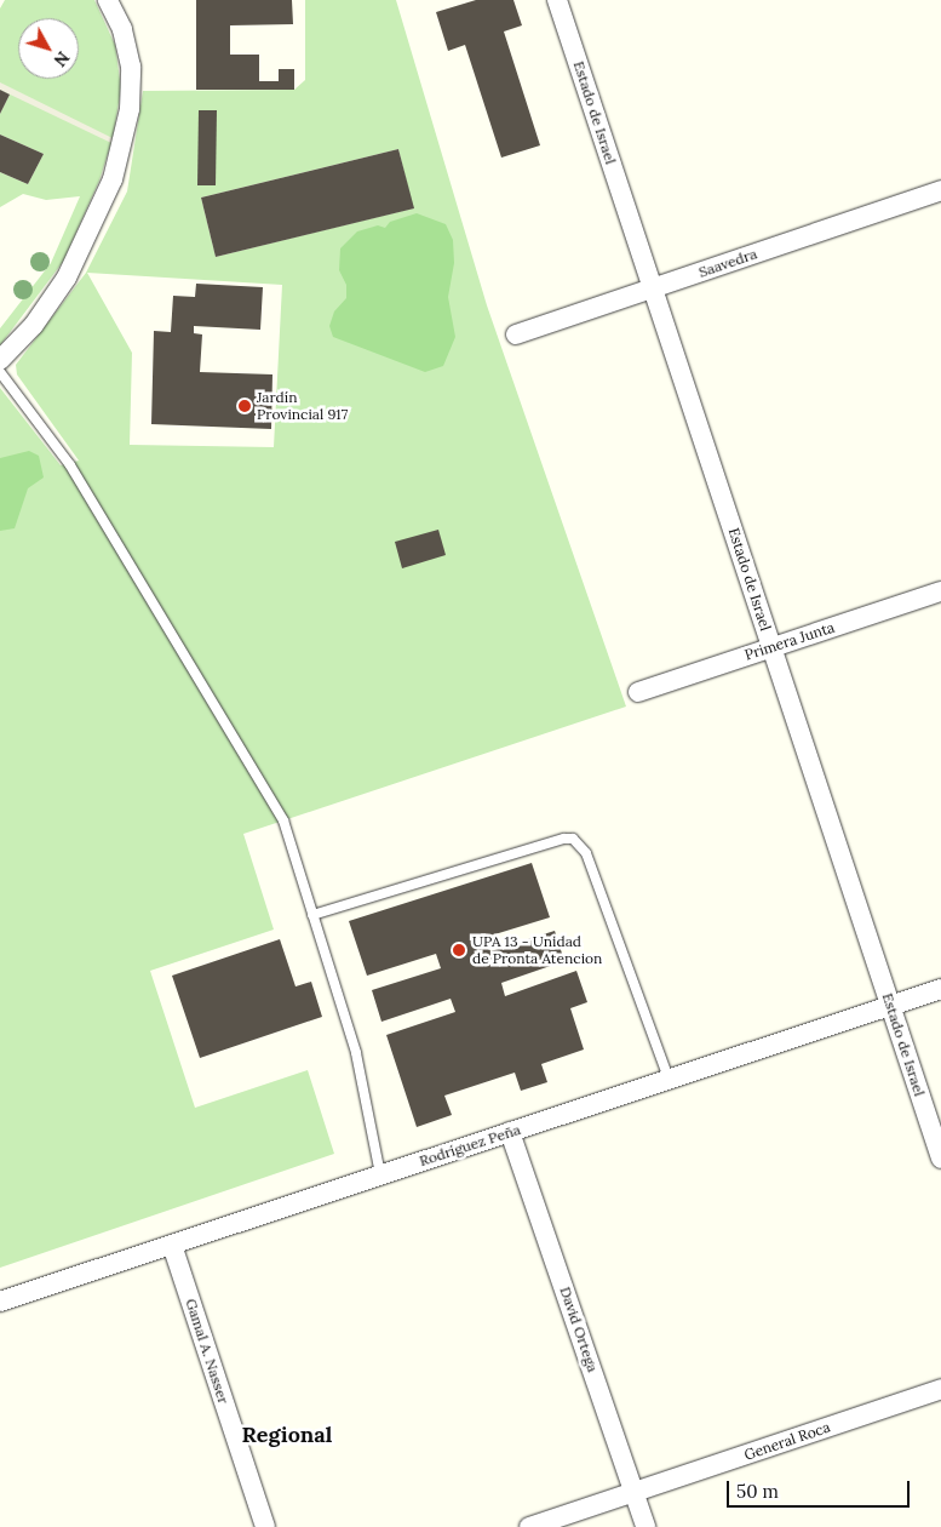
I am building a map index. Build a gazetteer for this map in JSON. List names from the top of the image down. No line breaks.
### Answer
{"streets":{"street":["Estado de Israel","Saavedra","Primera Junta","Rodríguez Peña","David Ortega","Gamal A. Nasser","General Roca"]},"crossings":[["Estado de Israel","Saavedra"],["Estado de Israel","Primera Junta"],["Estado de Israel","Rodríguez Peña"],["Rodríguez Peña","David Ortega"],["Rodríguez Peña","Gamal A. Nasser"],["David Ortega","General Roca"]],"districts":["Regional"],"places":["Jardín Provincial 917","UPA 13 - Unidad de Pronta Atencion"],"scale_bar":"50 m","north":"bottom right"}
